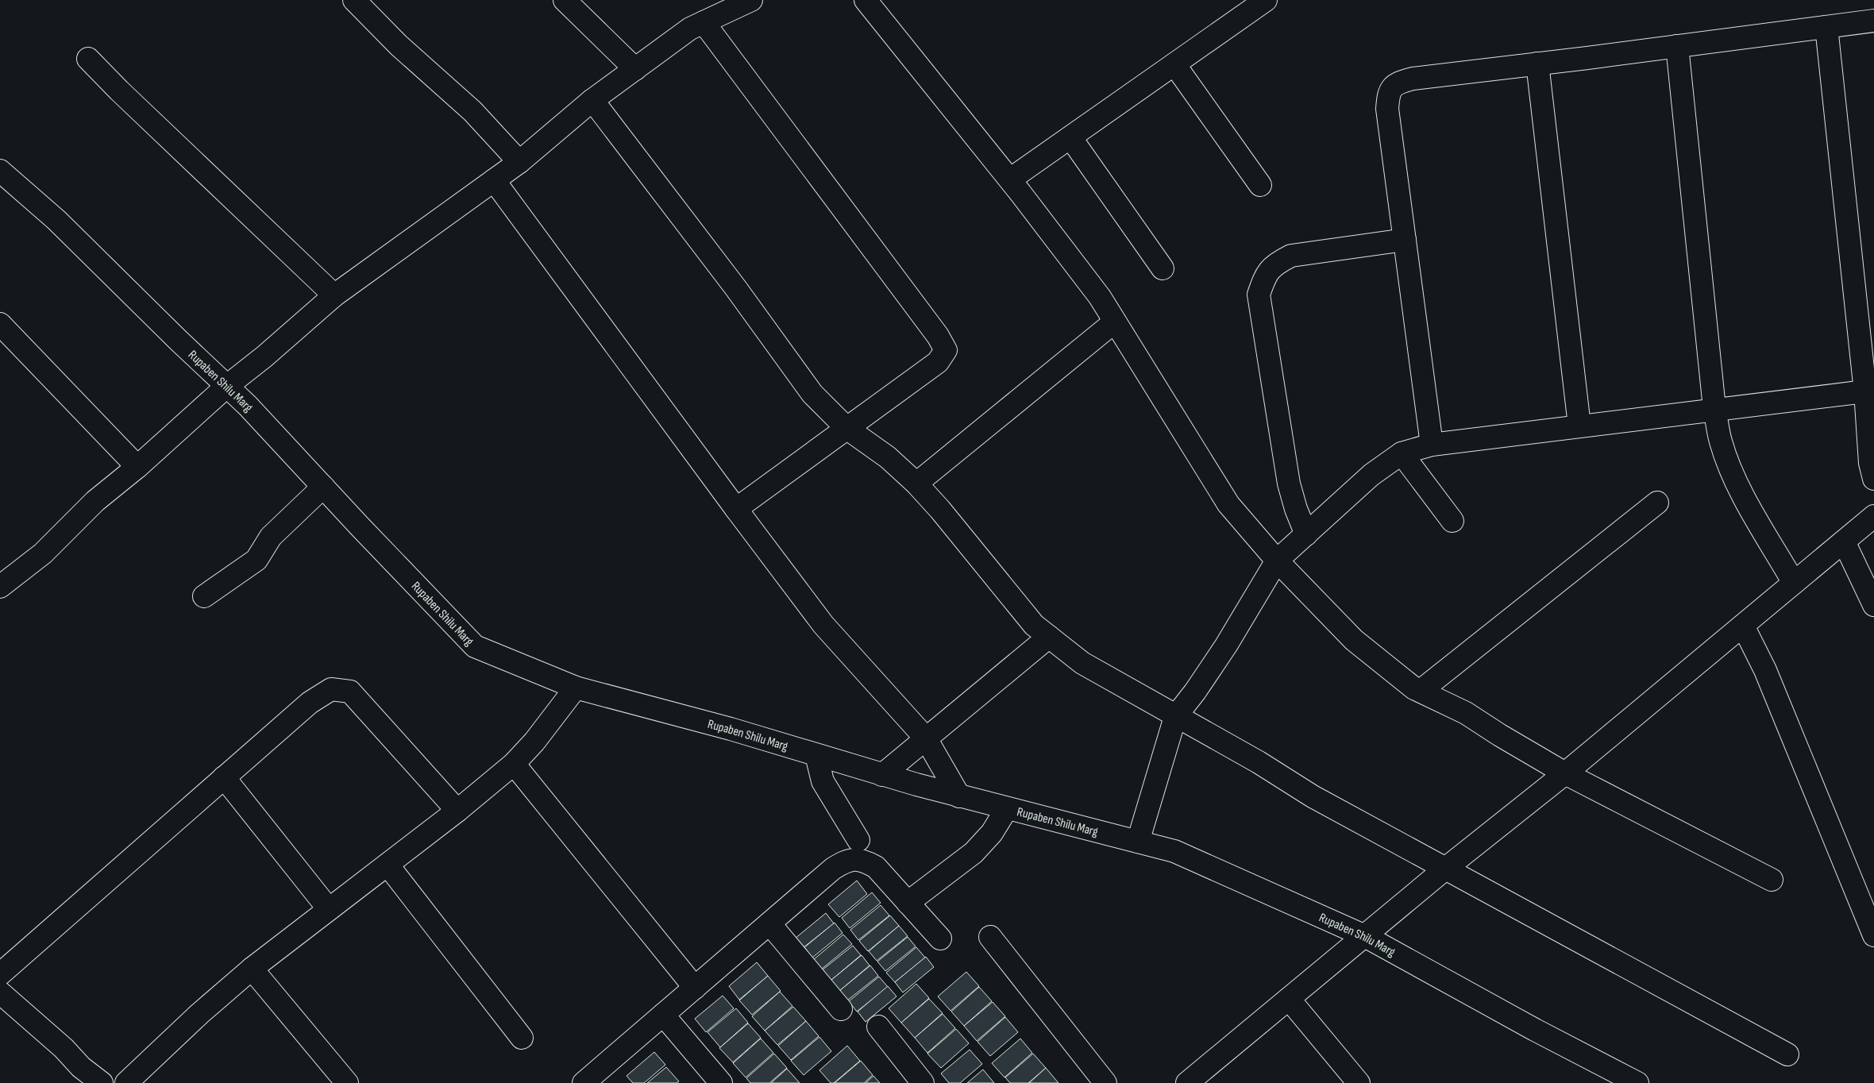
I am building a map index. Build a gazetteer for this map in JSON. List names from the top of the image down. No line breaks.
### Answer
{"streets":{"street":["Rupaben Shilu Marg"]}}
